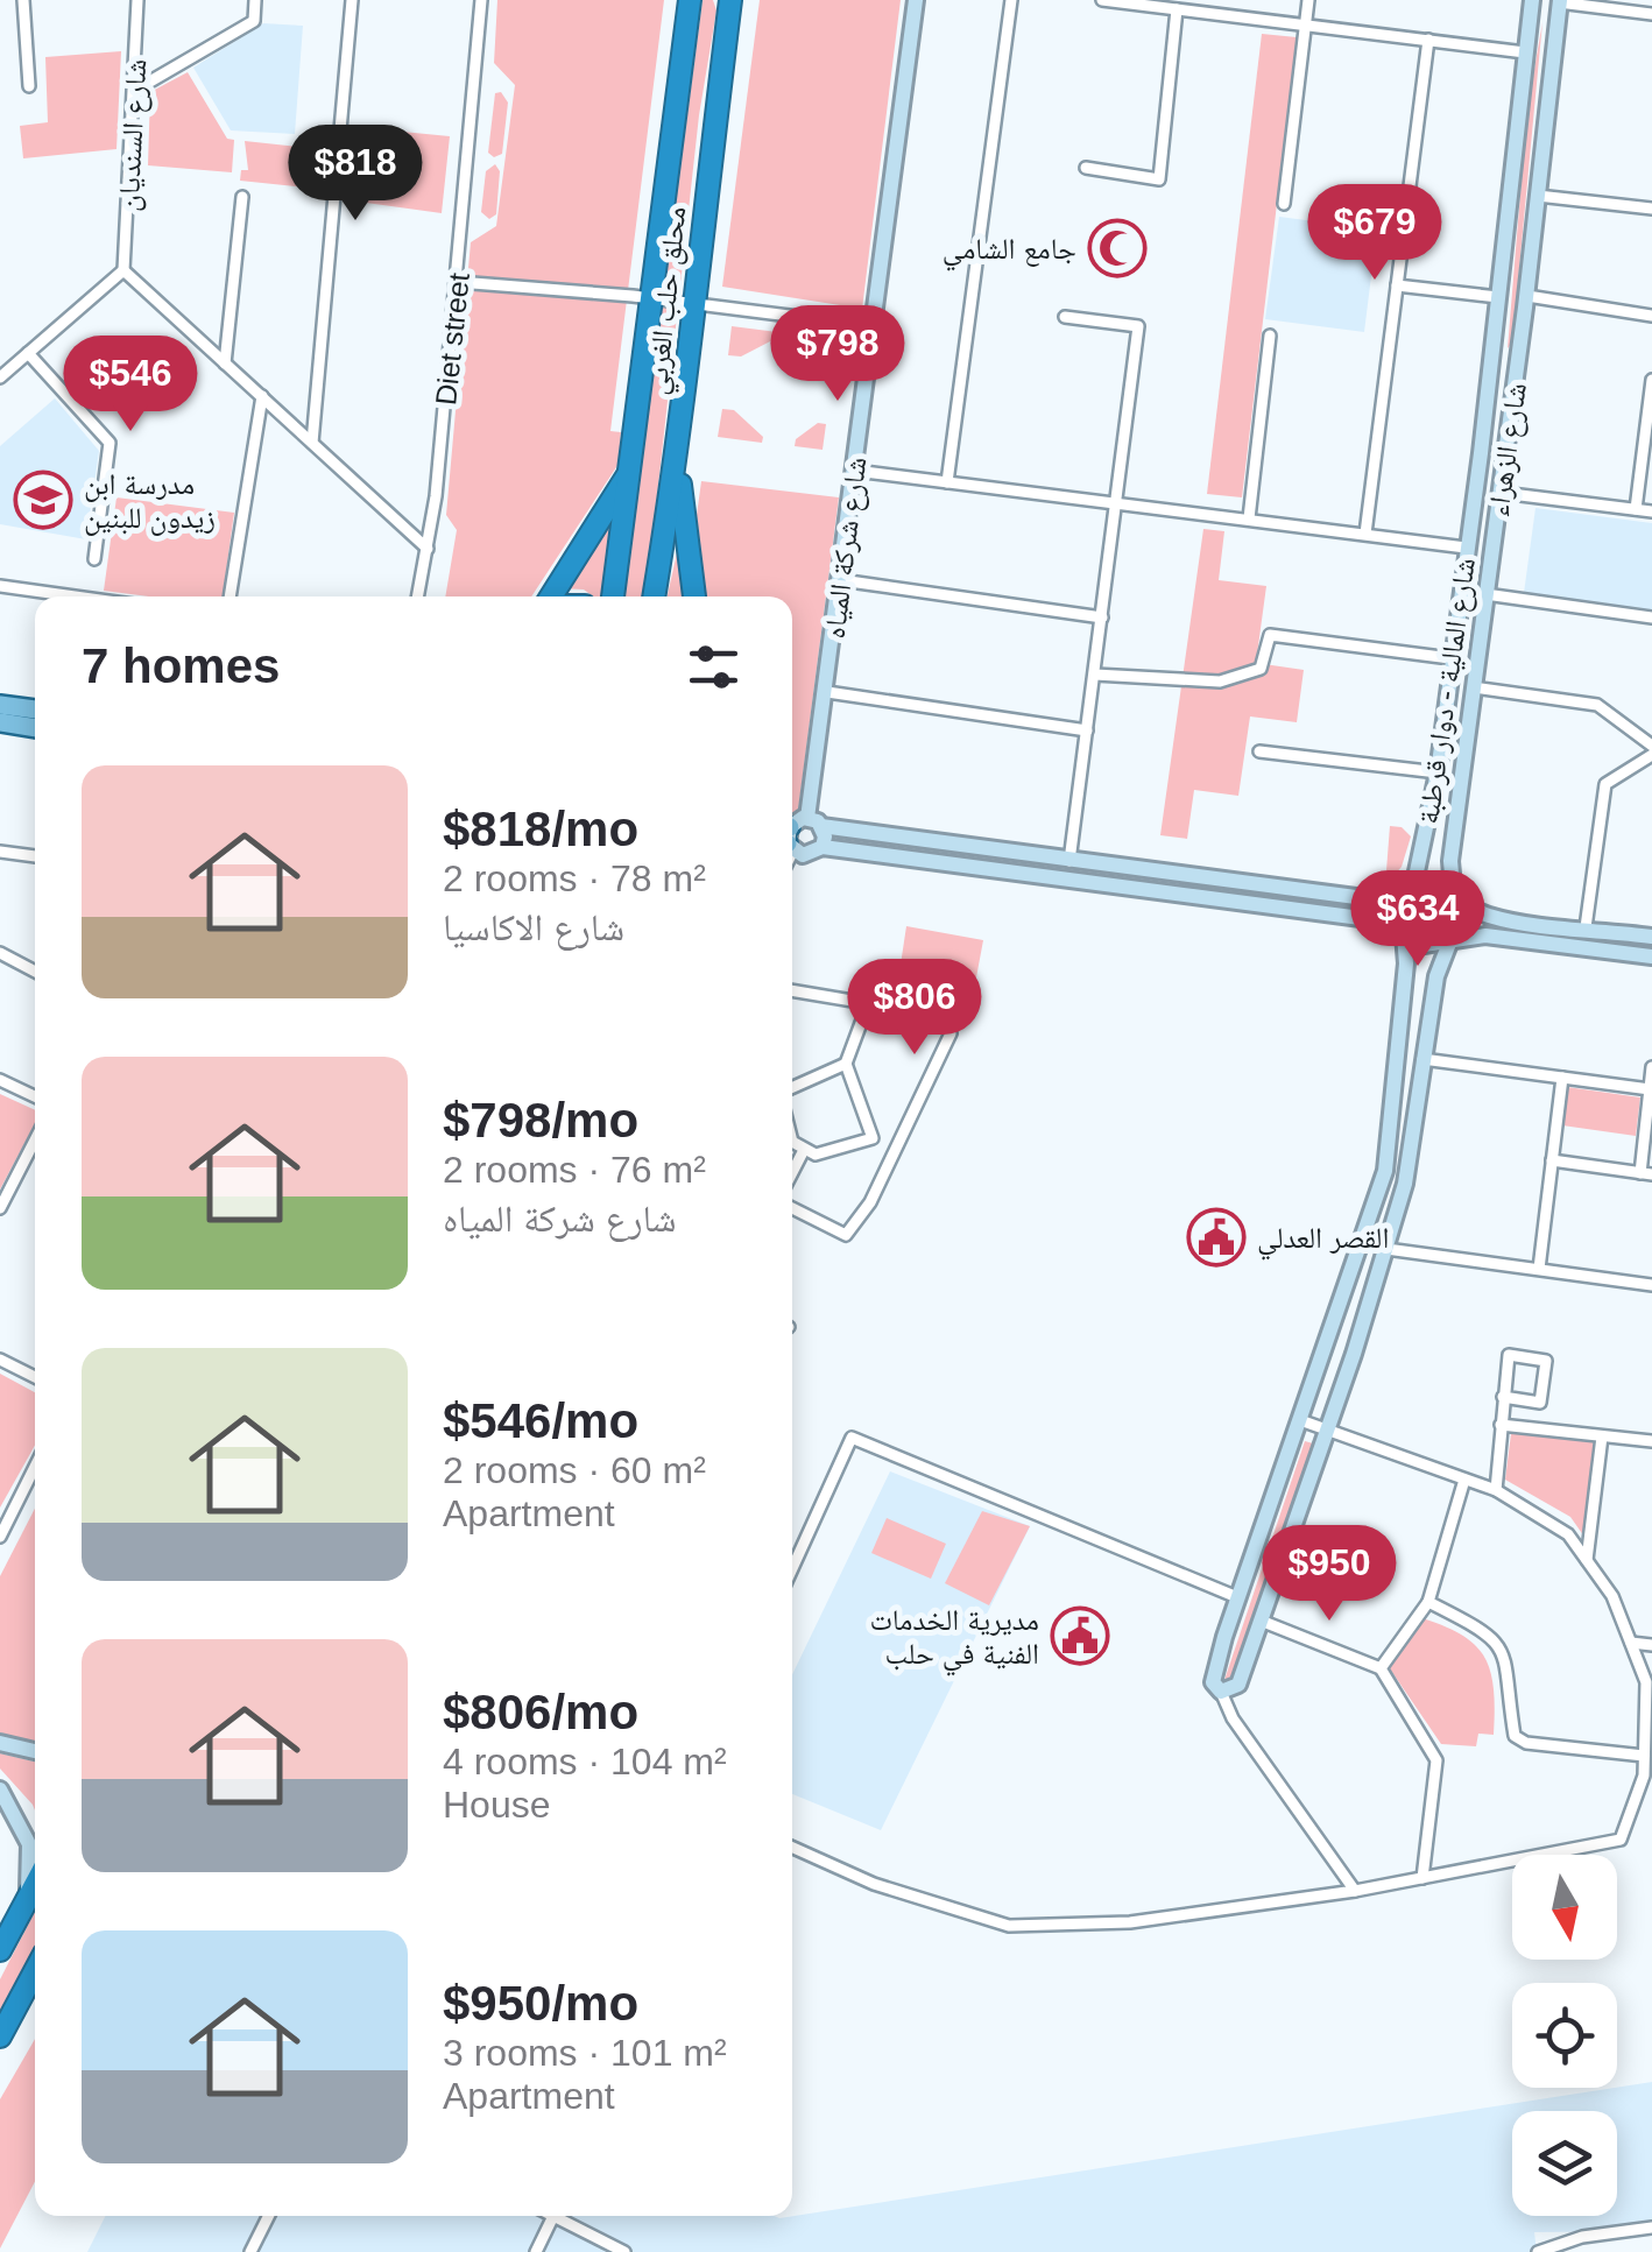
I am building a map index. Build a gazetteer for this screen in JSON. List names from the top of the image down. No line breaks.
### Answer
{"streets":{"highway":["محلق حلب الغربي"],"main road":["شارع الزهراء","شارع شركة المياه","شارع المالية - دوار قرطبة"],"street":["شارع السنديان","Diet street"]},"crossings":[["شارع الزهراء","شارع المالية - دوار قرطبة"]],"places":{"mosque":["جامع الشامي"],"school or university":["مدرسة ابن زيدون للبنين"],"public building":["القصر العدلي","مديرية الخدمات الفنية في حلب"]},"north":"bottom","page":{"price":["$818","$679","$798","$546","$634","$806","$950"],"heading":"7 homes","list":[{"name":"$818/mo","note":"2 rooms · 78 m² · شارع الاكاسيا"},{"name":"$798/mo","note":"2 rooms · 76 m² · شارع شركة المياه"},{"name":"$546/mo","note":"2 rooms · 60 m² · Apartment"},{"name":"$806/mo","note":"4 rooms · 104 m² · House"},{"name":"$950/mo","note":"3 rooms · 101 m² · Apartment"}]}}
